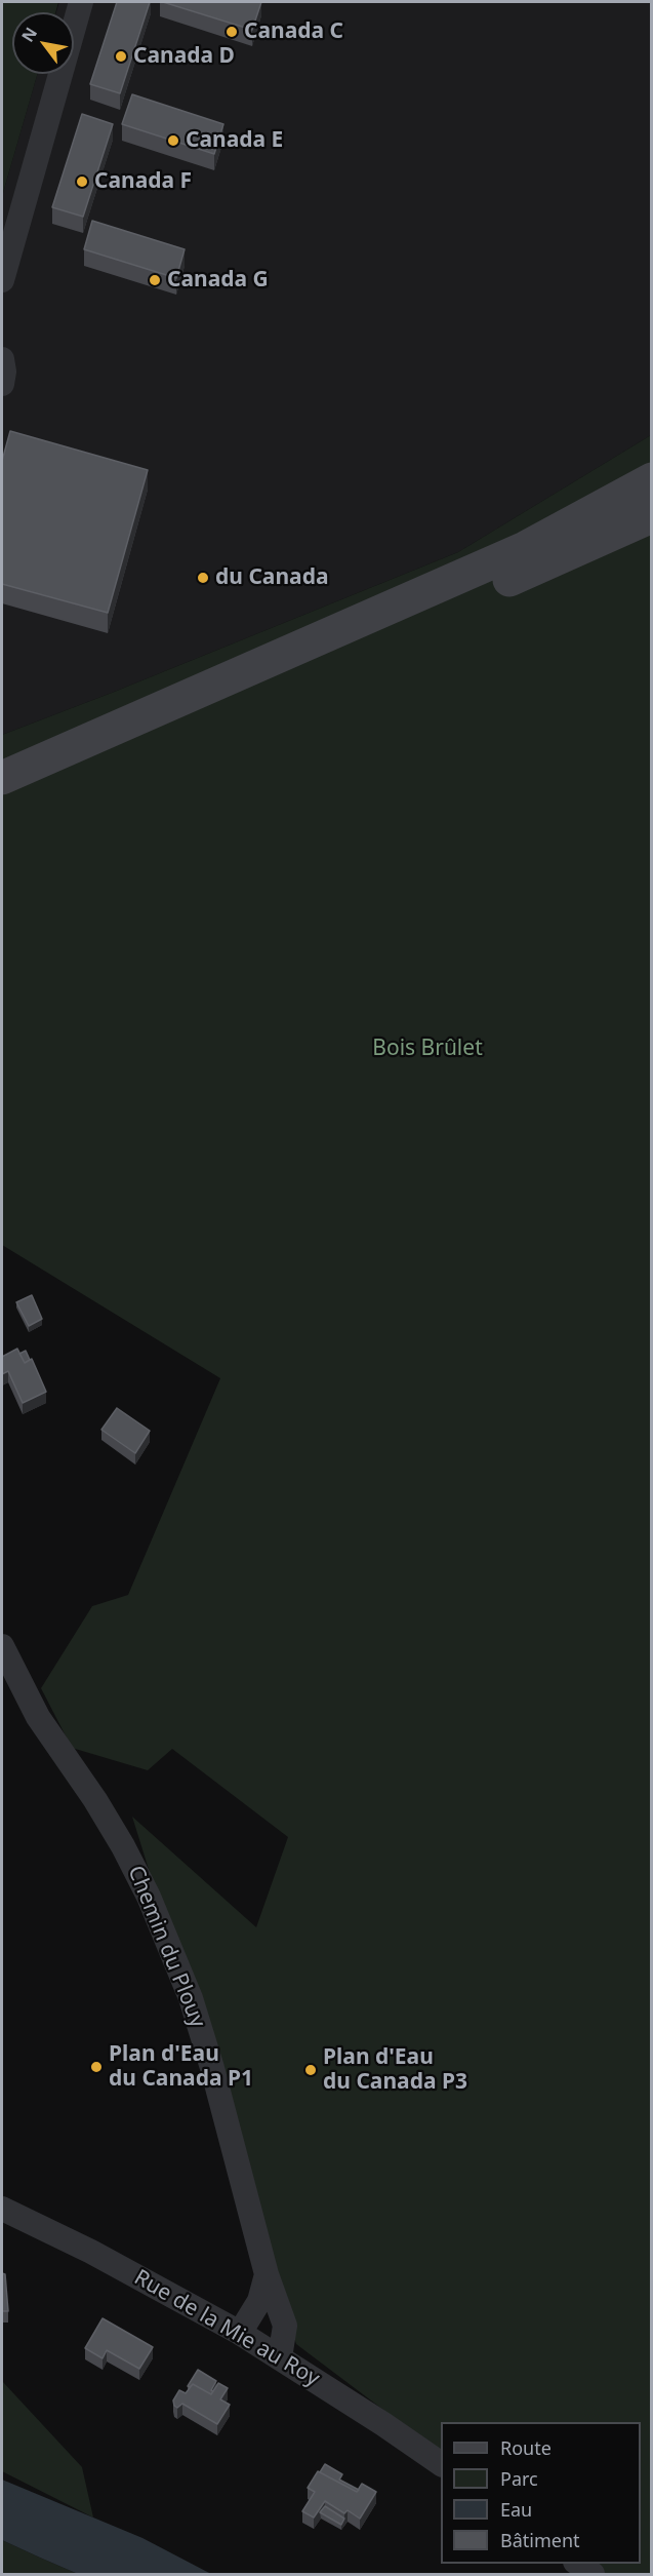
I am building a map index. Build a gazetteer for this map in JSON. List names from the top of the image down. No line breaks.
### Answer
{"streets":{"street":["Chemin du Plouy","Rue de la Mie au Roy"]},"crossings":[["Chemin du Plouy","Rue de la Mie au Roy"]],"parks":["Bois Brûlet"],"places":["Canada C","Canada D","Canada E","Canada F","Canada G","du Canada","Plan d'Eau du Canada P1","Plan d'Eau du Canada P3"],"legend":["Route","Parc","Eau","Bâtiment"],"north":"top left"}
